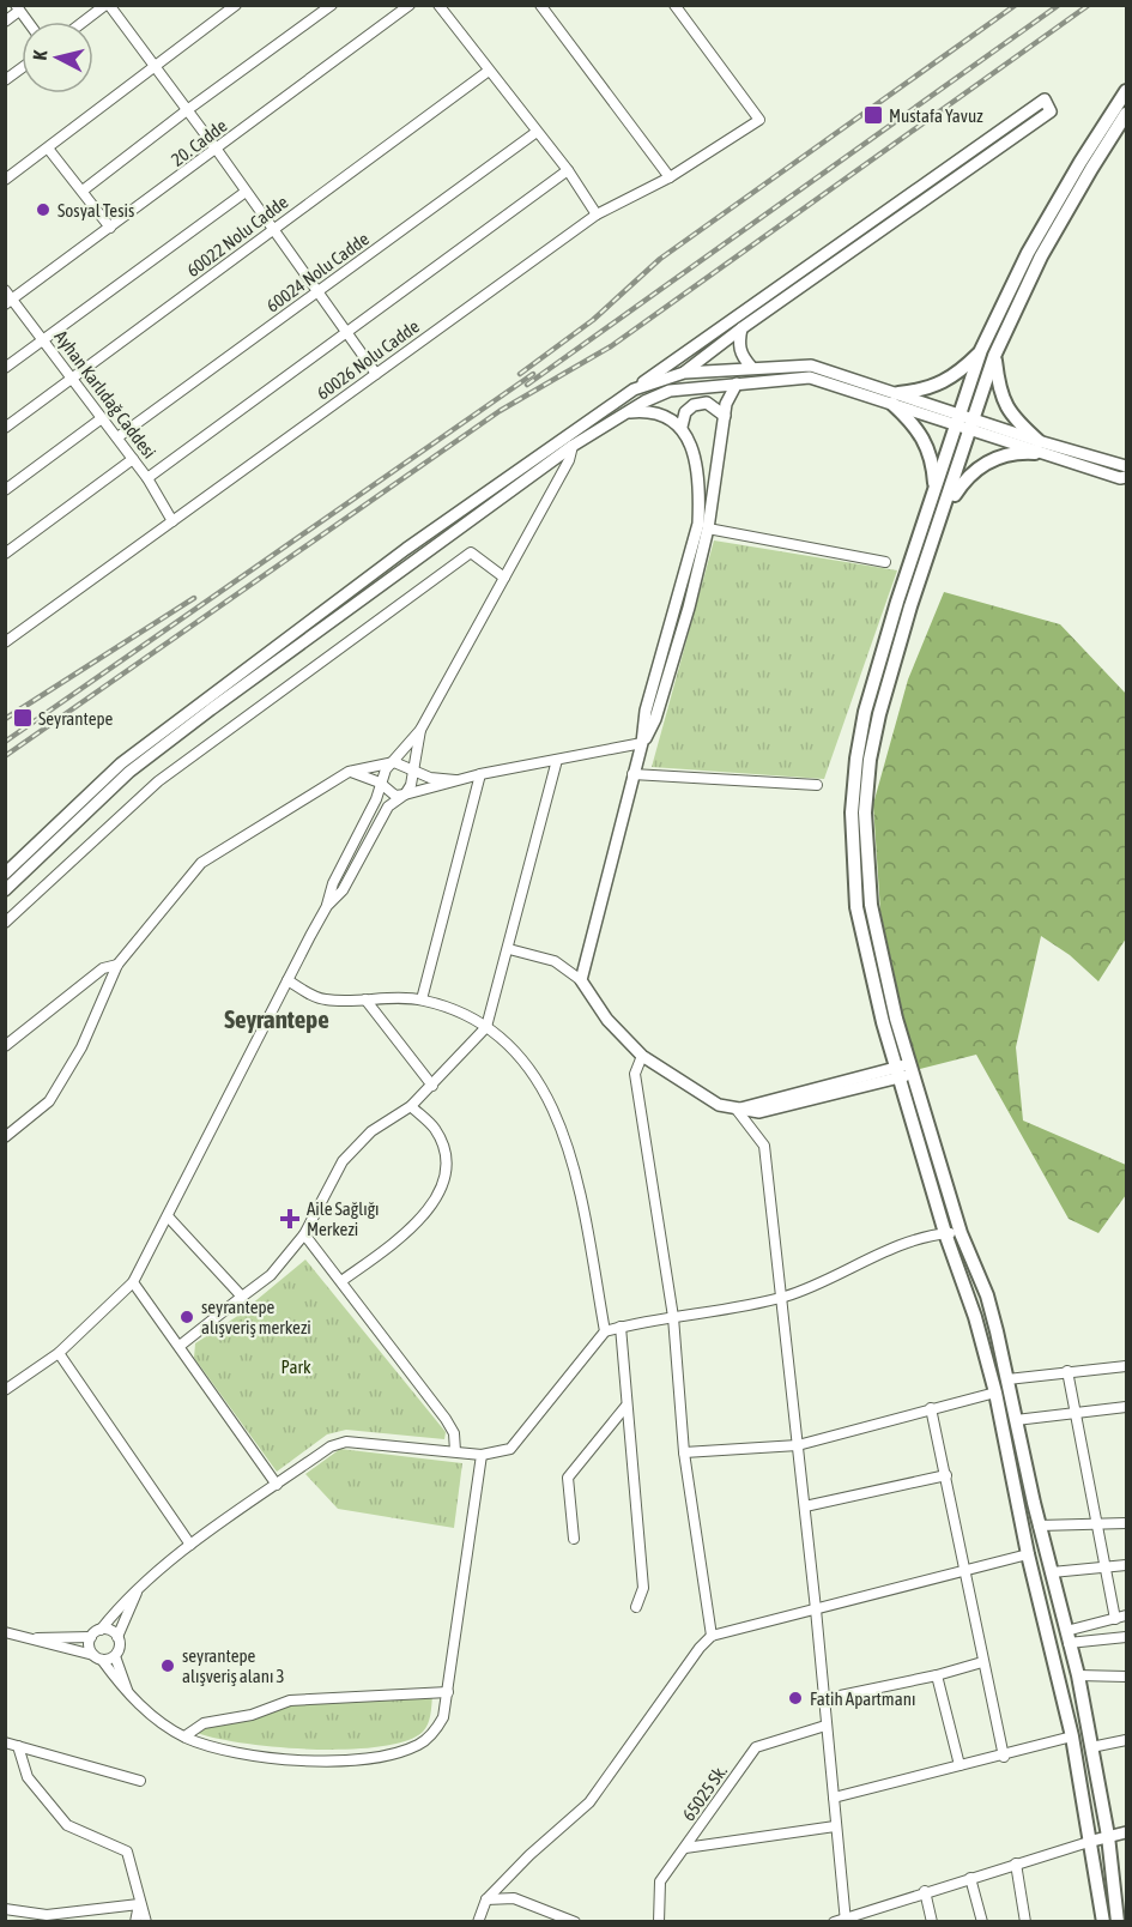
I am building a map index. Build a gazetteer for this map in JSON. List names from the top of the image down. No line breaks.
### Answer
{"streets":{"street":["20. Cadde","60022 Nolu Cadde","60024 Nolu Cadde","60026 Nolu Cadde","Ayhan Karlıdağ Caddesi","65025 Sk."]},"crossings":[["20. Cadde","Ayhan Karlıdağ Caddesi"],["60022 Nolu Cadde","Ayhan Karlıdağ Caddesi"],["60024 Nolu Cadde","Ayhan Karlıdağ Caddesi"],["60026 Nolu Cadde","Ayhan Karlıdağ Caddesi"]],"districts":["Seyrantepe"],"parks":["Park"],"places":{"transit":["Mustafa Yavuz","Seyrantepe"],"other":["Sosyal Tesis","seyrantepe alışveriş merkezi","seyrantepe alışveriş alanı 3","Fatih Apartmanı"],"health":["Aile Sağlığı Merkezi"]},"north":"left"}
